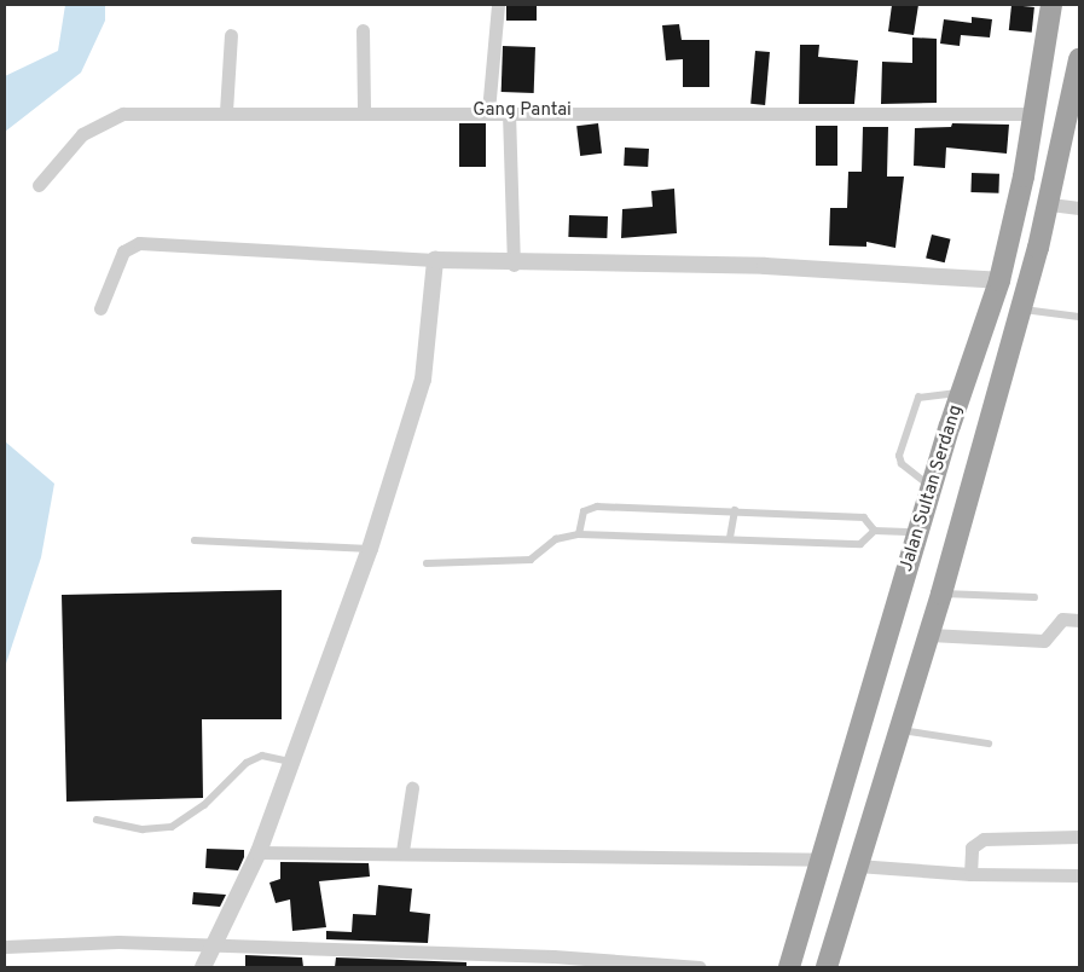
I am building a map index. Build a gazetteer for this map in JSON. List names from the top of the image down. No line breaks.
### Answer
{"streets":{"highway":["Jalan Sultan Serdang"],"street":["Gang Pantai"]},"crossings":[["Gang Pantai","Jalan Sultan Serdang"]]}
